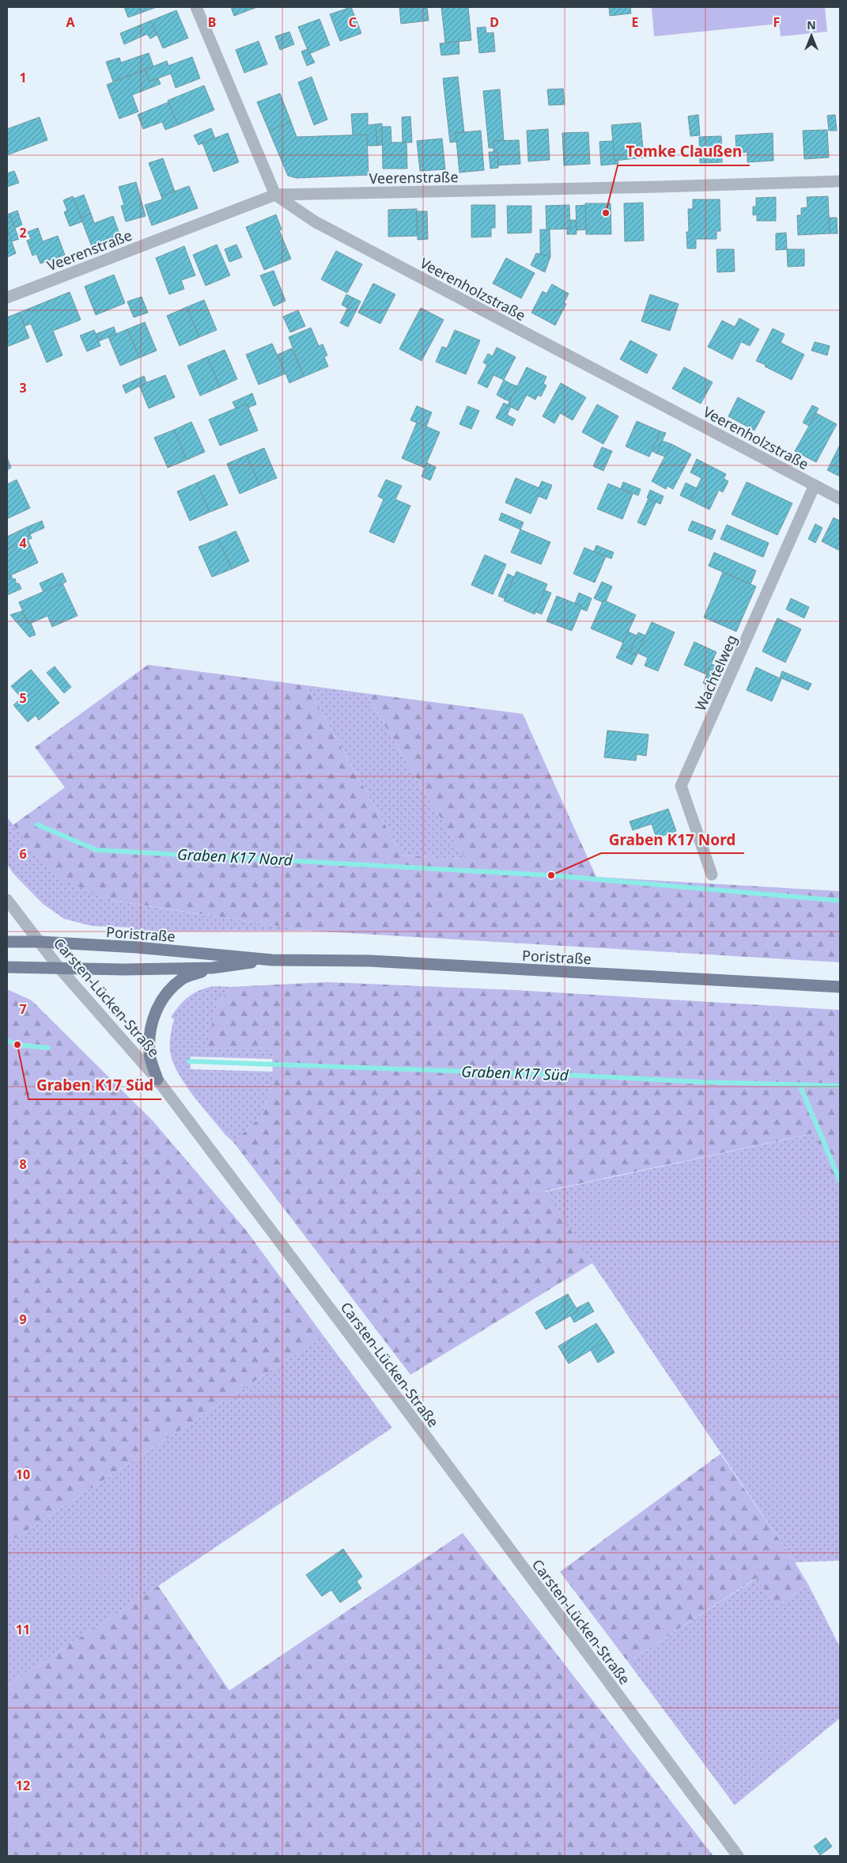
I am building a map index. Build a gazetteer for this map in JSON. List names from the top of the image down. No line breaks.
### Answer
{"streets":{"main road":["Poristraße"],"street":["Veerenstraße","Veerenholzstraße","Wachtelweg","Carsten-Lücken-Straße"]},"crossings":[["Veerenstraße","Veerenholzstraße"],["Veerenholzstraße","Wachtelweg"],["Poristraße","Carsten-Lücken-Straße"]],"water":["Graben K17 Nord","Graben K17 Süd"],"places":["Tomke Claußen","Graben K17 Nord","Graben K17 Süd"],"north":"top","grid":{"columns":["A","B","C","D","E","F"],"rows":["1","2","3","4","5","6","7","8","9","10","11","12"]}}
